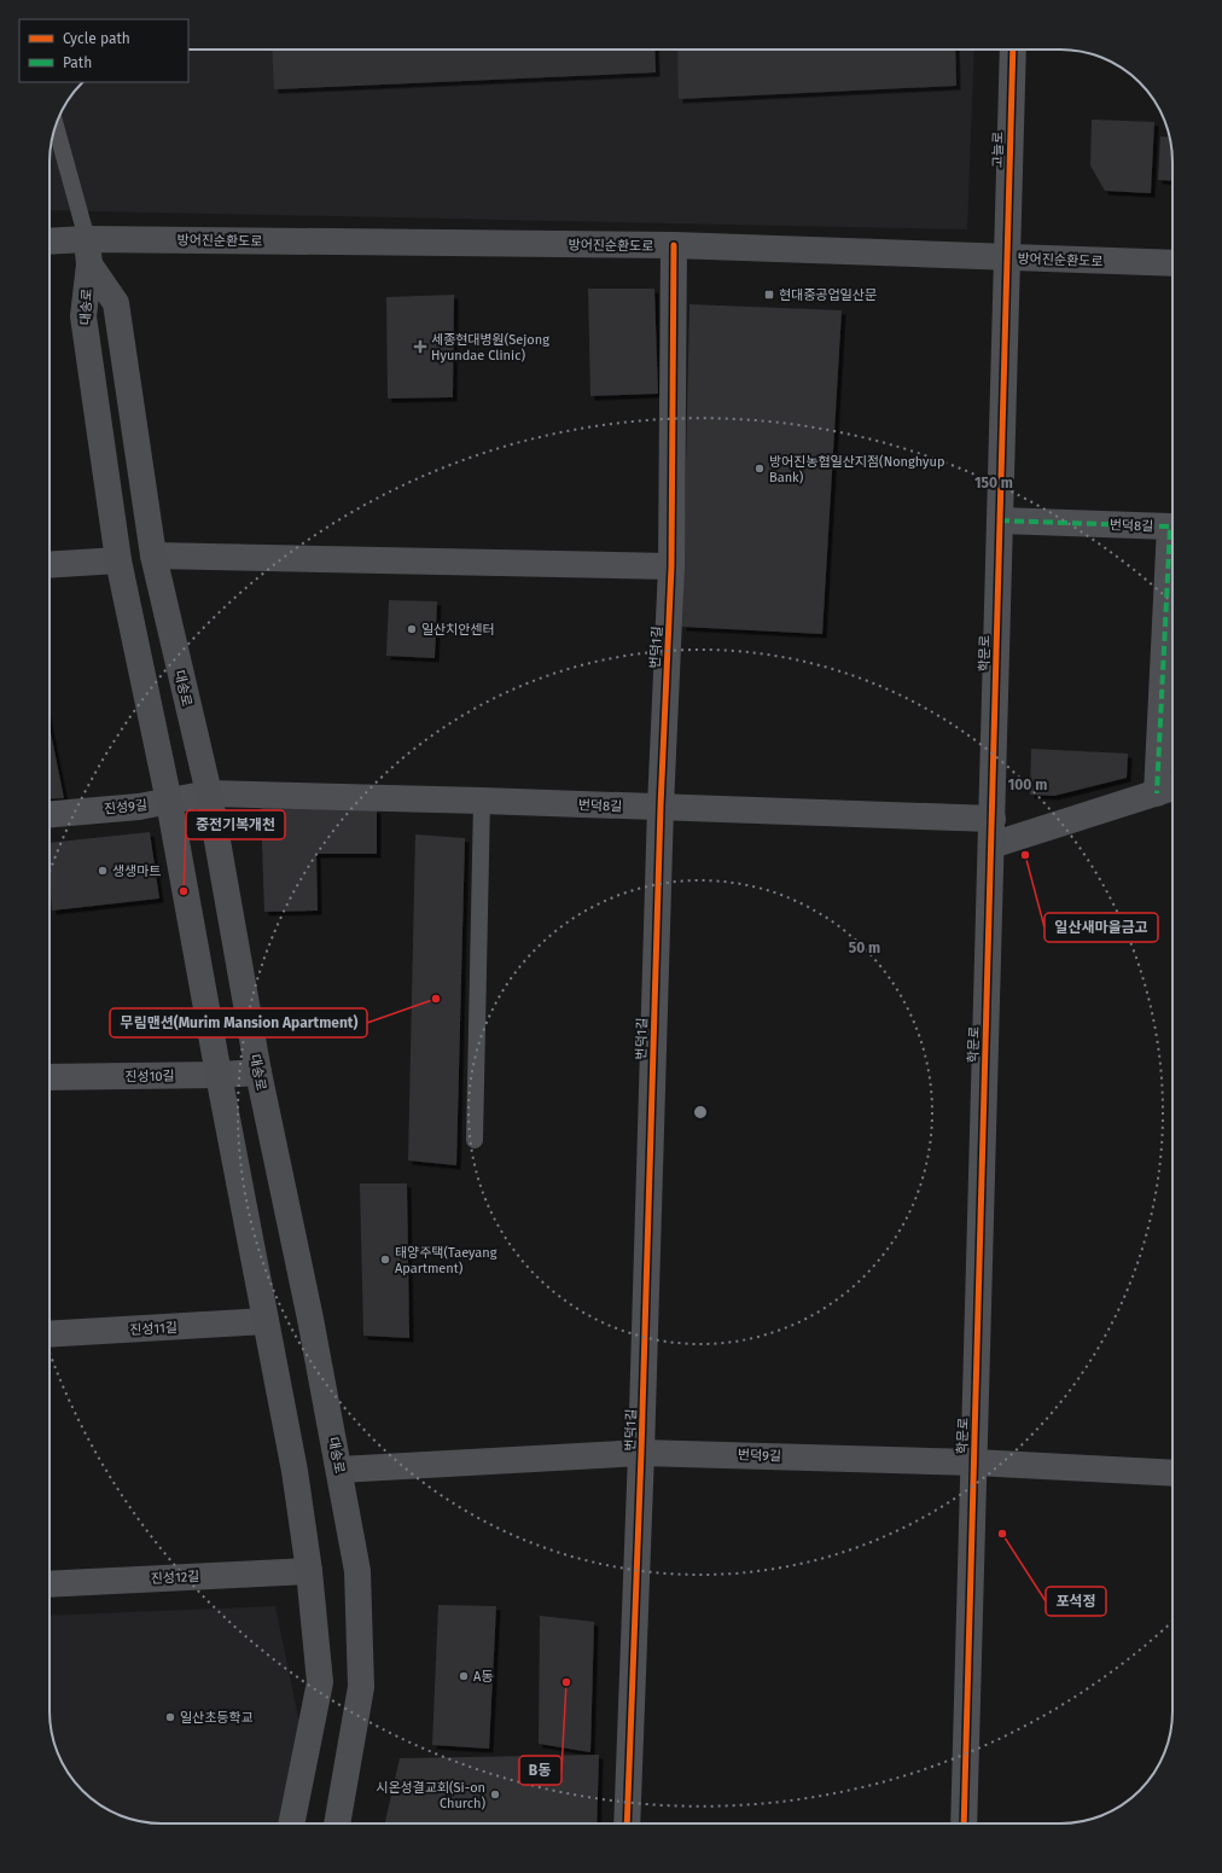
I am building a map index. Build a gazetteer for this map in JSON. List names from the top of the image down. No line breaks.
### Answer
{"streets":{"main road":["방어진순환도로","대송로"],"street":["고늘로","번덕8길","번덕1길","학문로","진성9길","진성10길","진성11길","번덕9길","진성12길"]},"crossings":[["고늘로","방어진순환도로"],["고늘로","학문로"],["방어진순환도로","대송로"],["방어진순환도로","번덕1길"],["방어진순환도로","학문로"],["대송로","번덕8길"],["대송로","진성9길"],["대송로","진성10길"],["대송로","진성11길"],["대송로","번덕9길"],["대송로","진성12길"],["번덕8길","번덕1길"],["번덕8길","학문로"],["번덕8길","진성9길"],["번덕1길","번덕9길"],["학문로","번덕9길"]],"places":{"transit":["현대중공업일산문"],"health":["세종현대병원(Sejong Hyundae Clinic)"],"other":["방어진농협일산지점(Nonghyup Bank)","일산치안센터","일산새마을금고","생생마트","중전기복개천","무림맨션(Murim Mansion Apartment)","태양주택(Taeyang Apartment)","포석정","A동","B동","일산초등학교","시온성결교회(Si-on Church)"]},"legend":["Cycle path","Path"],"rings":["150 m","100 m","50 m"]}
